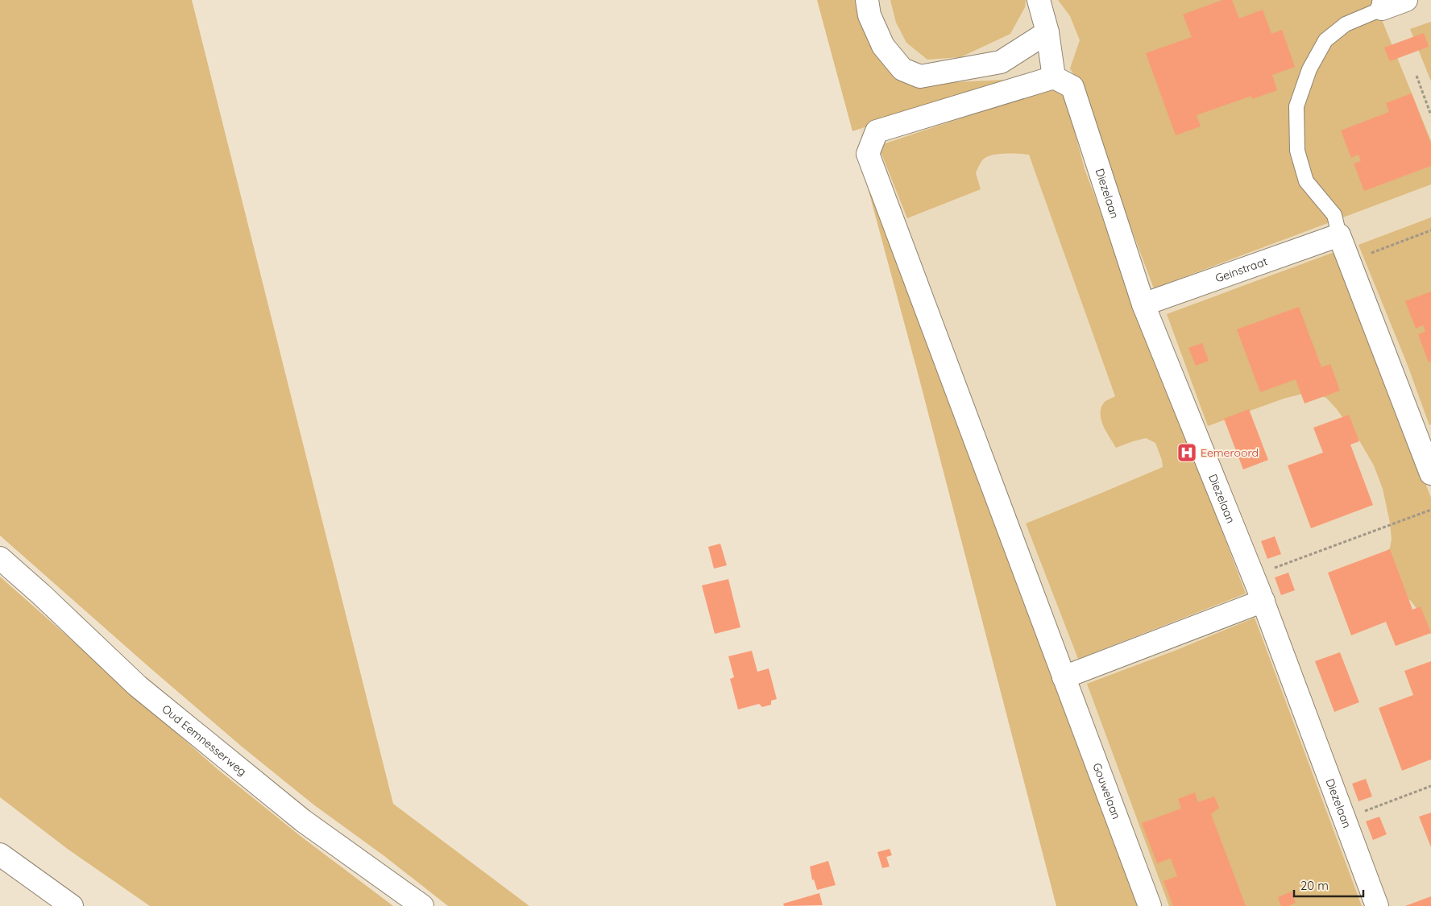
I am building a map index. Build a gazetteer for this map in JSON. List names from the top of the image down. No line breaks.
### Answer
{"streets":{"main road":["Diezelaan","Geinstraat","Oud Eemnesserweg","Gouwelaan"]},"crossings":[["Diezelaan","Geinstraat"],["Diezelaan","Gouwelaan"]],"places":{"hospital":["Eemeroord"]},"scale_bar":"20 m"}
